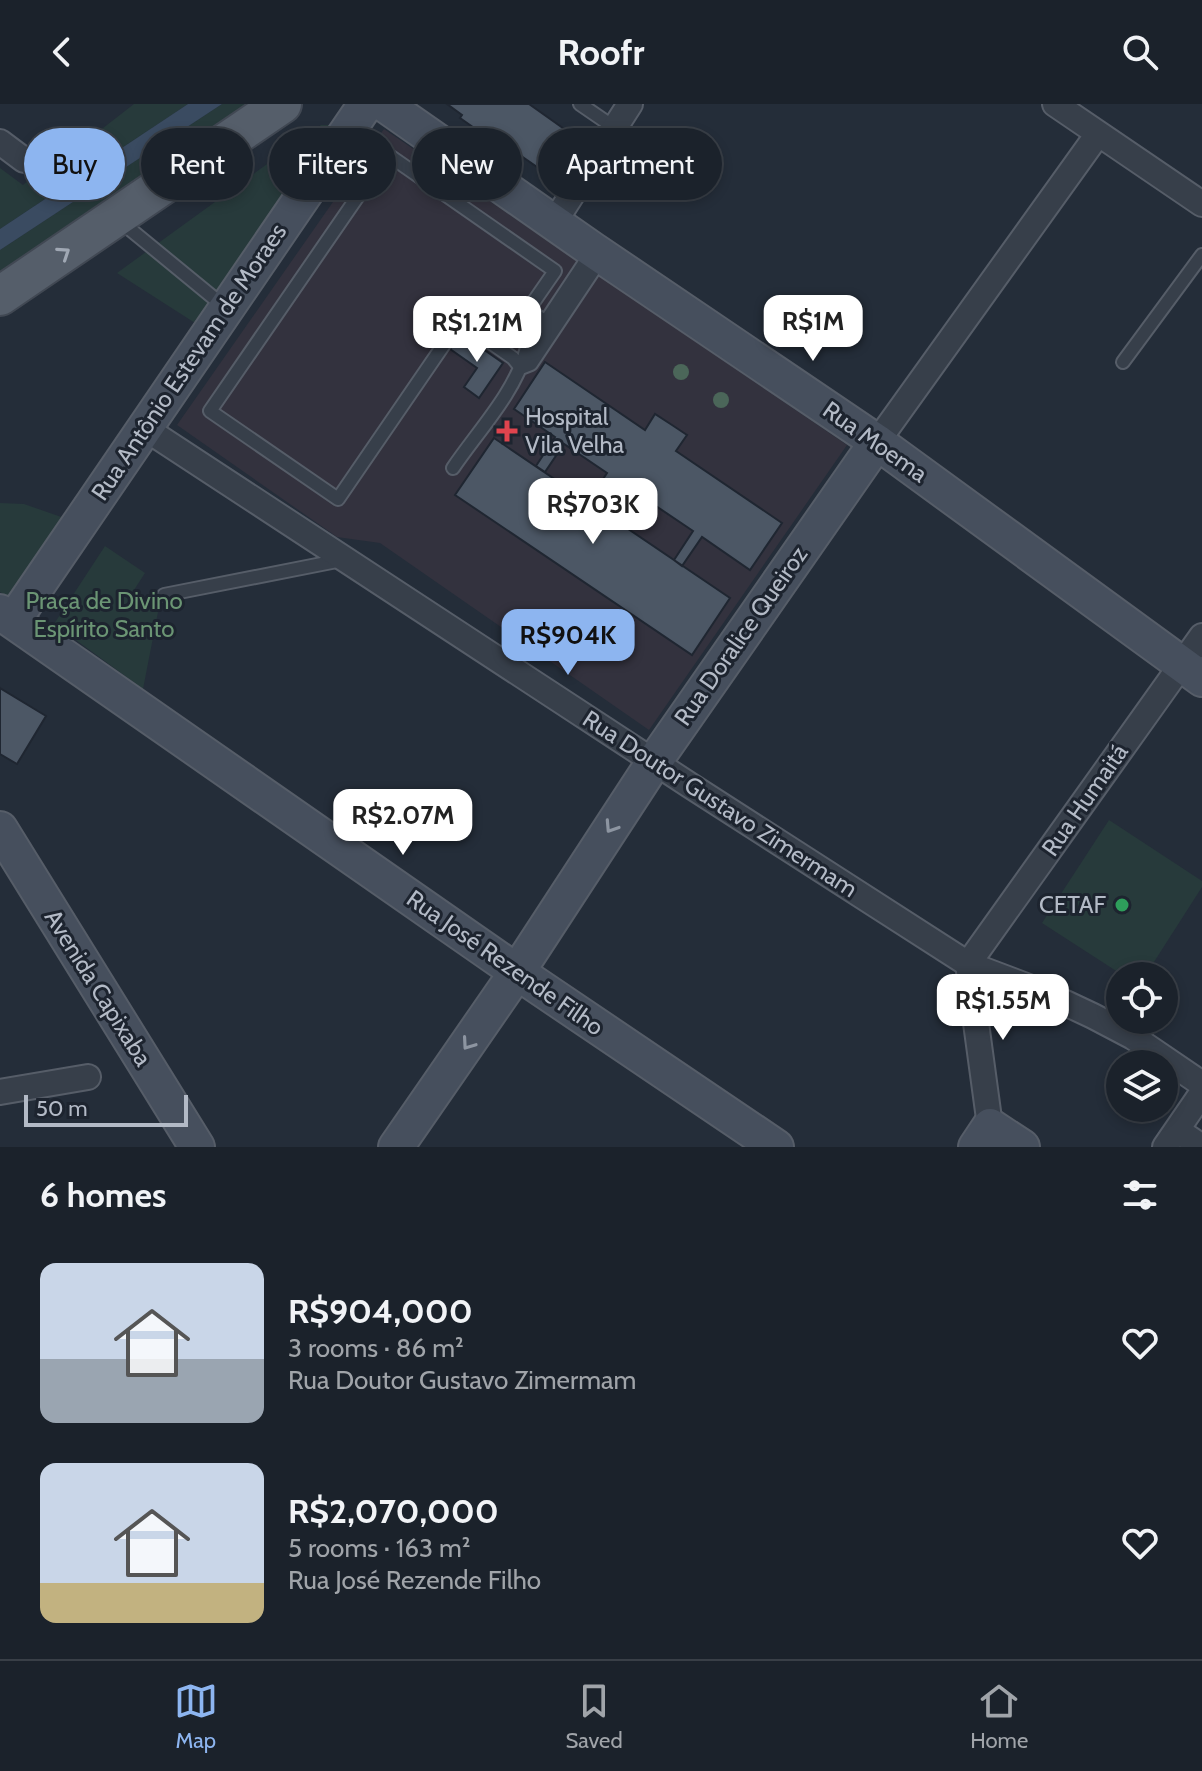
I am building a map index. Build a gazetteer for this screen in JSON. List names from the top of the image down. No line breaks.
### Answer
{"streets":{"street":["Rua Antônio Estevam de Moraes","Rua Moema","Rua Doralice Queiroz","Rua Humaitá","Rua Doutor Gustavo Zimermam","Rua José Rezende Filho","Avenida Capixaba"]},"crossings":[["Rua Antônio Estevam de Moraes","Rua Doutor Gustavo Zimermam"],["Rua Antônio Estevam de Moraes","Rua José Rezende Filho"],["Rua Moema","Rua Doralice Queiroz"],["Rua Moema","Rua Humaitá"],["Rua Doralice Queiroz","Rua Doutor Gustavo Zimermam"],["Rua Doralice Queiroz","Rua José Rezende Filho"],["Rua Humaitá","Rua Doutor Gustavo Zimermam"]],"one_way":["Rua Doralice Queiroz"],"parks":["Praça de Divino Espírito Santo"],"places":{"health":["Hospital Vila Velha"],"other":["CETAF"]},"scale_bar":"50 m","page":{"header":"Roofr","chip":["Buy","Rent","Filters","New","Apartment"],"price":["R$1M","R$1.21M","R$703K","R$904K","R$2.07M","R$1.55M"],"scale":"50 m","heading":"6 homes","list":[{"name":"R$904,000","note":"3 rooms · 86 m² · Rua Doutor Gustavo Zimermam"},{"name":"R$2,070,000","note":"5 rooms · 163 m² · Rua José Rezende Filho"}],"tabs":["Map","Saved","Home"]}}
